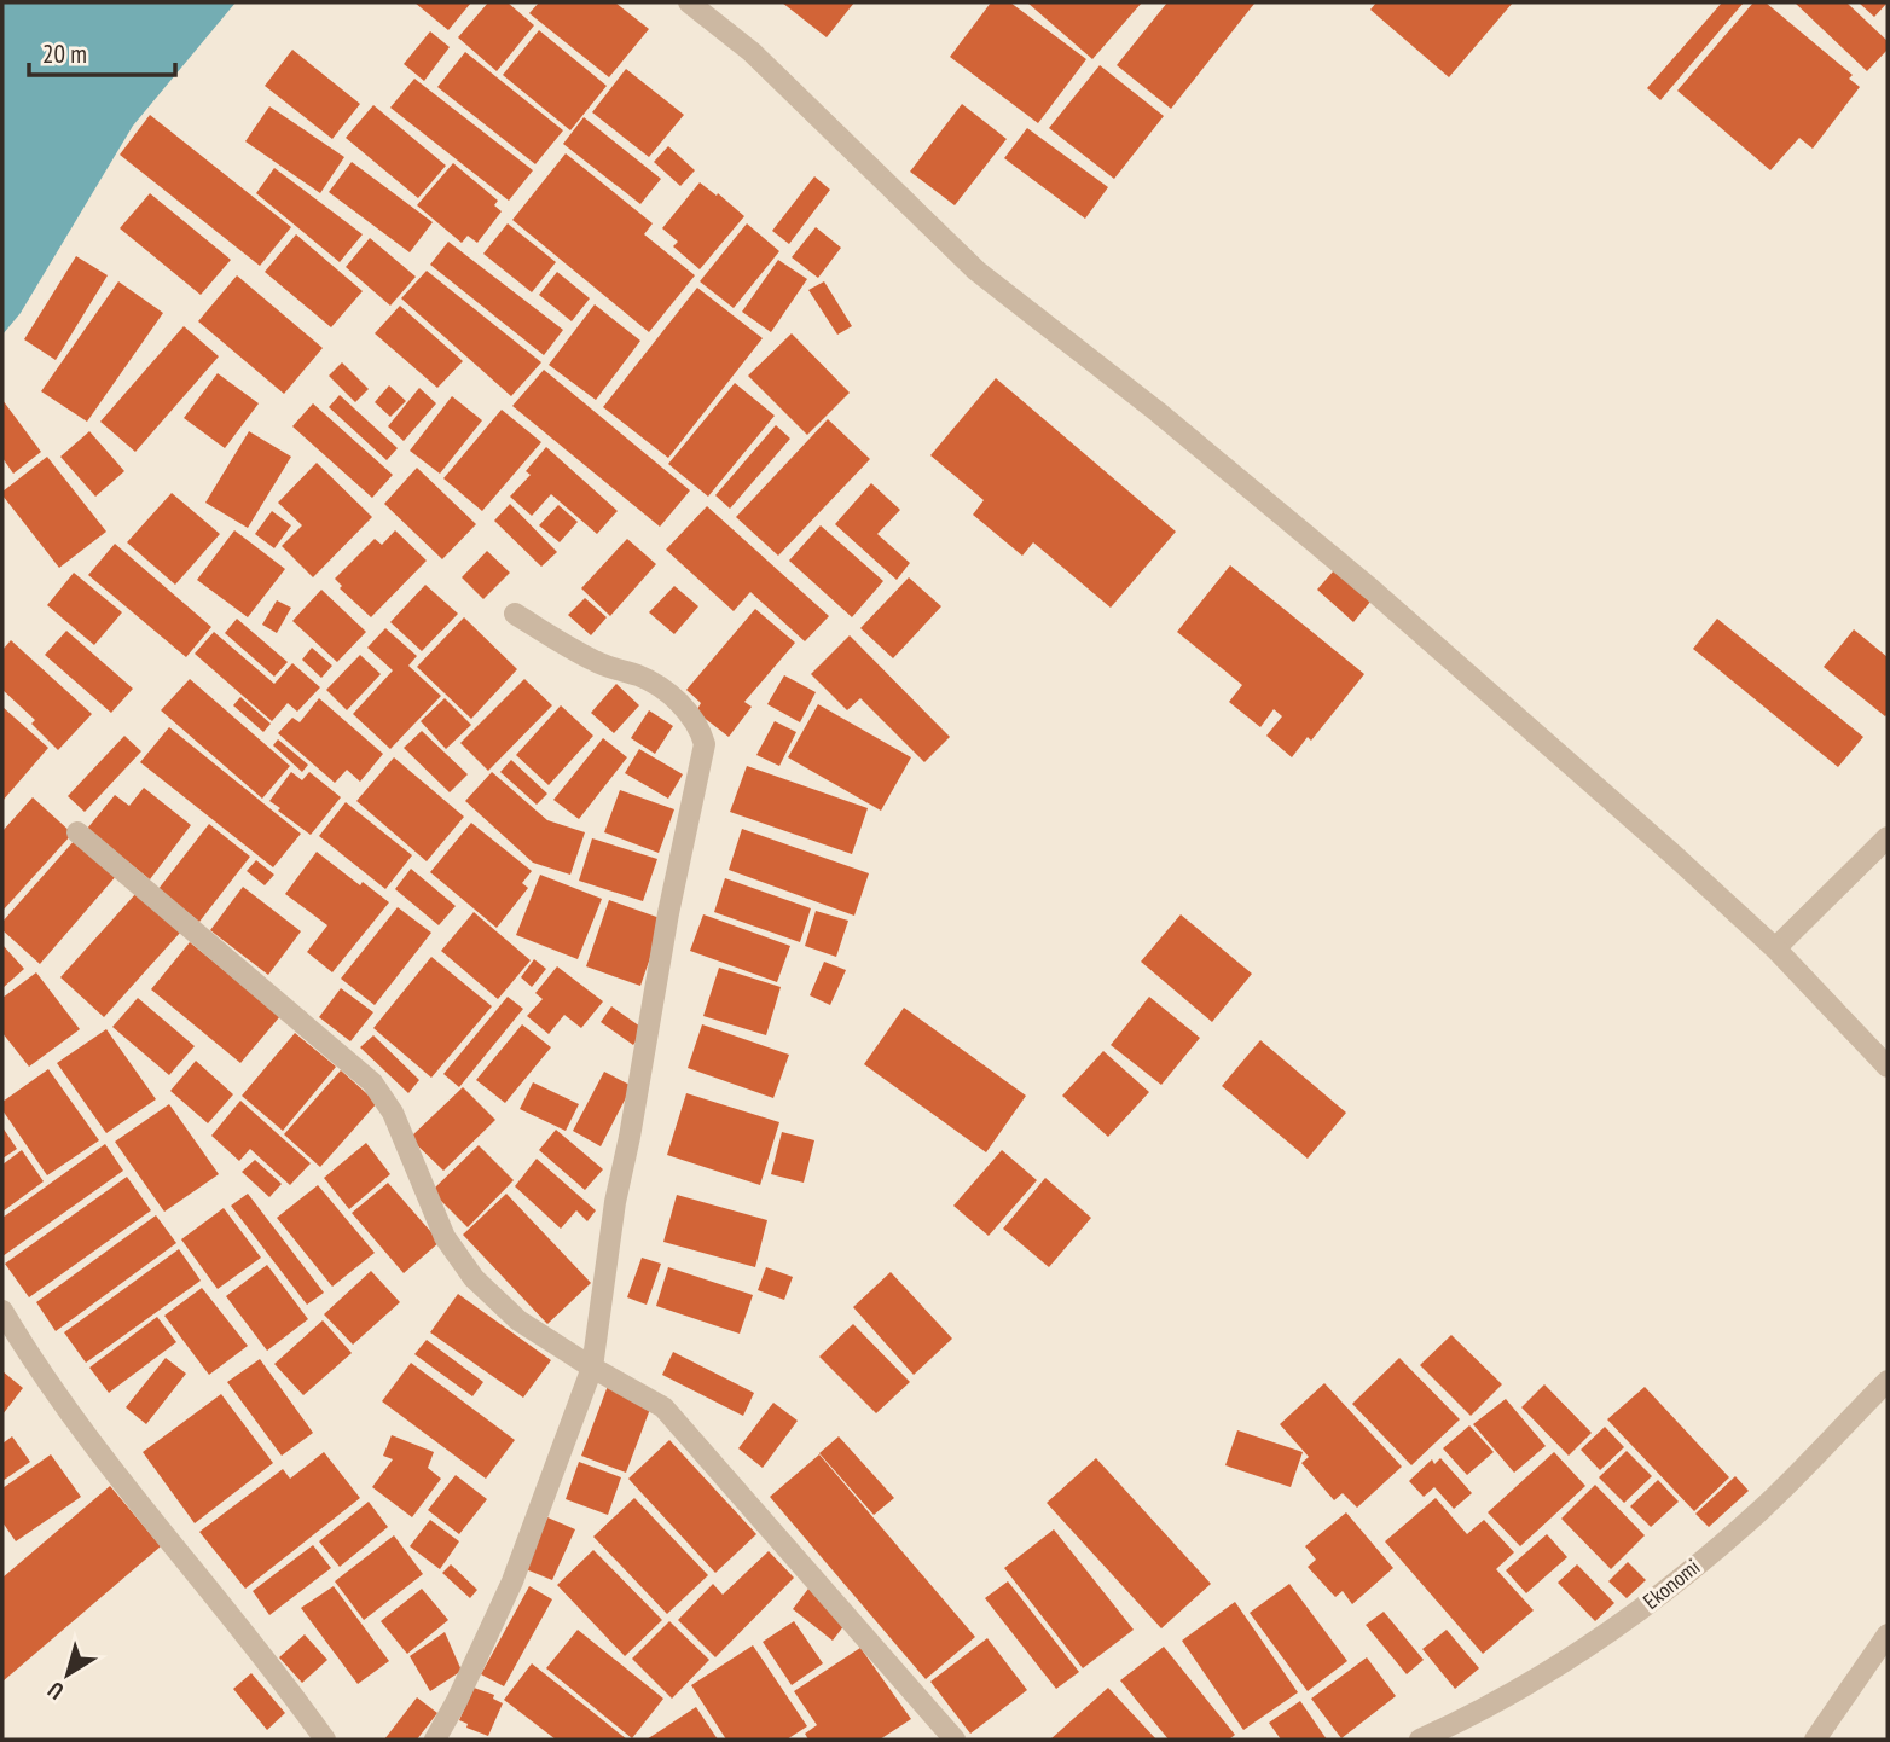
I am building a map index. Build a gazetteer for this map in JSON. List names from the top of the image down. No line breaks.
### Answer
{"streets":{"street":["Ekonomi"]},"scale_bar":"20 m","north":"bottom left"}
